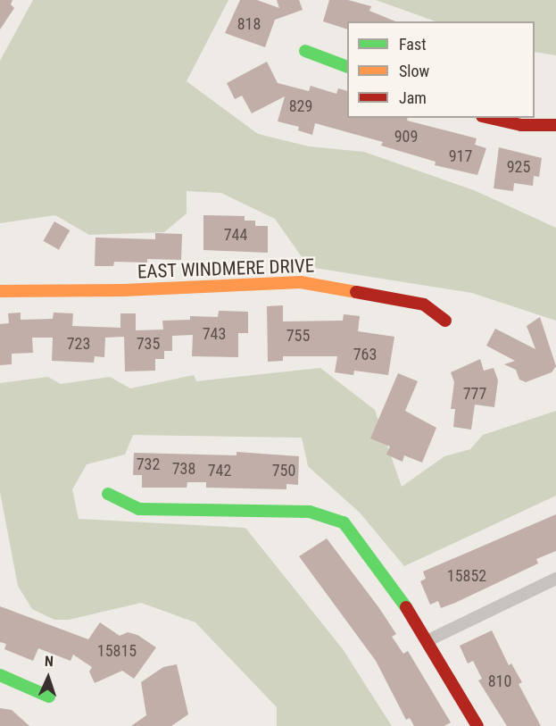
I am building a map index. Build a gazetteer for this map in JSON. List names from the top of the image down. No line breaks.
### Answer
{"streets":{"street":["EAST WINDMERE DRIVE"]},"house_numbers":["818","829","909","917","925","744","743","755","723","735","763","777","732","738","742","750","15852","15815","810"],"legend":["Fast","Slow","Jam"],"north":"top"}
